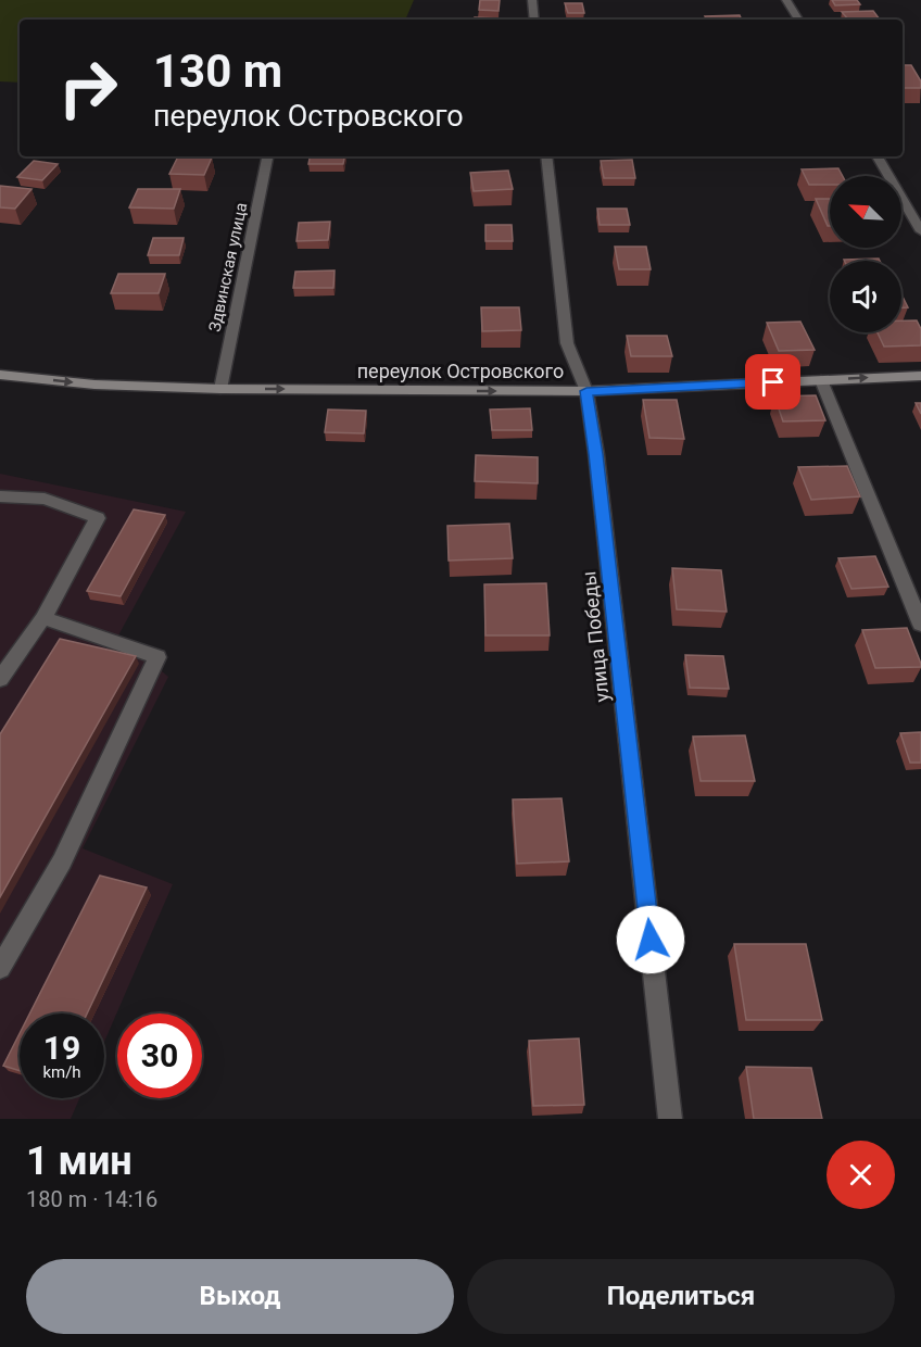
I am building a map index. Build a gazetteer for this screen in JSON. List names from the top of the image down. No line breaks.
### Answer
{"streets":{"street":["Здвинская улица","переулок Островского","улица Победы"]},"crossings":[["Здвинская улица","переулок Островского"],["переулок Островского","улица Победы"]],"one_way":["переулок Островского"],"north":"top left","page":{"turn":["130 m","переулок Островского"],"speed":"19 km/h","limit":"30","heading":["1 мин","180 m · 14:16"],"buttons":["Выход","Поделиться"]}}
